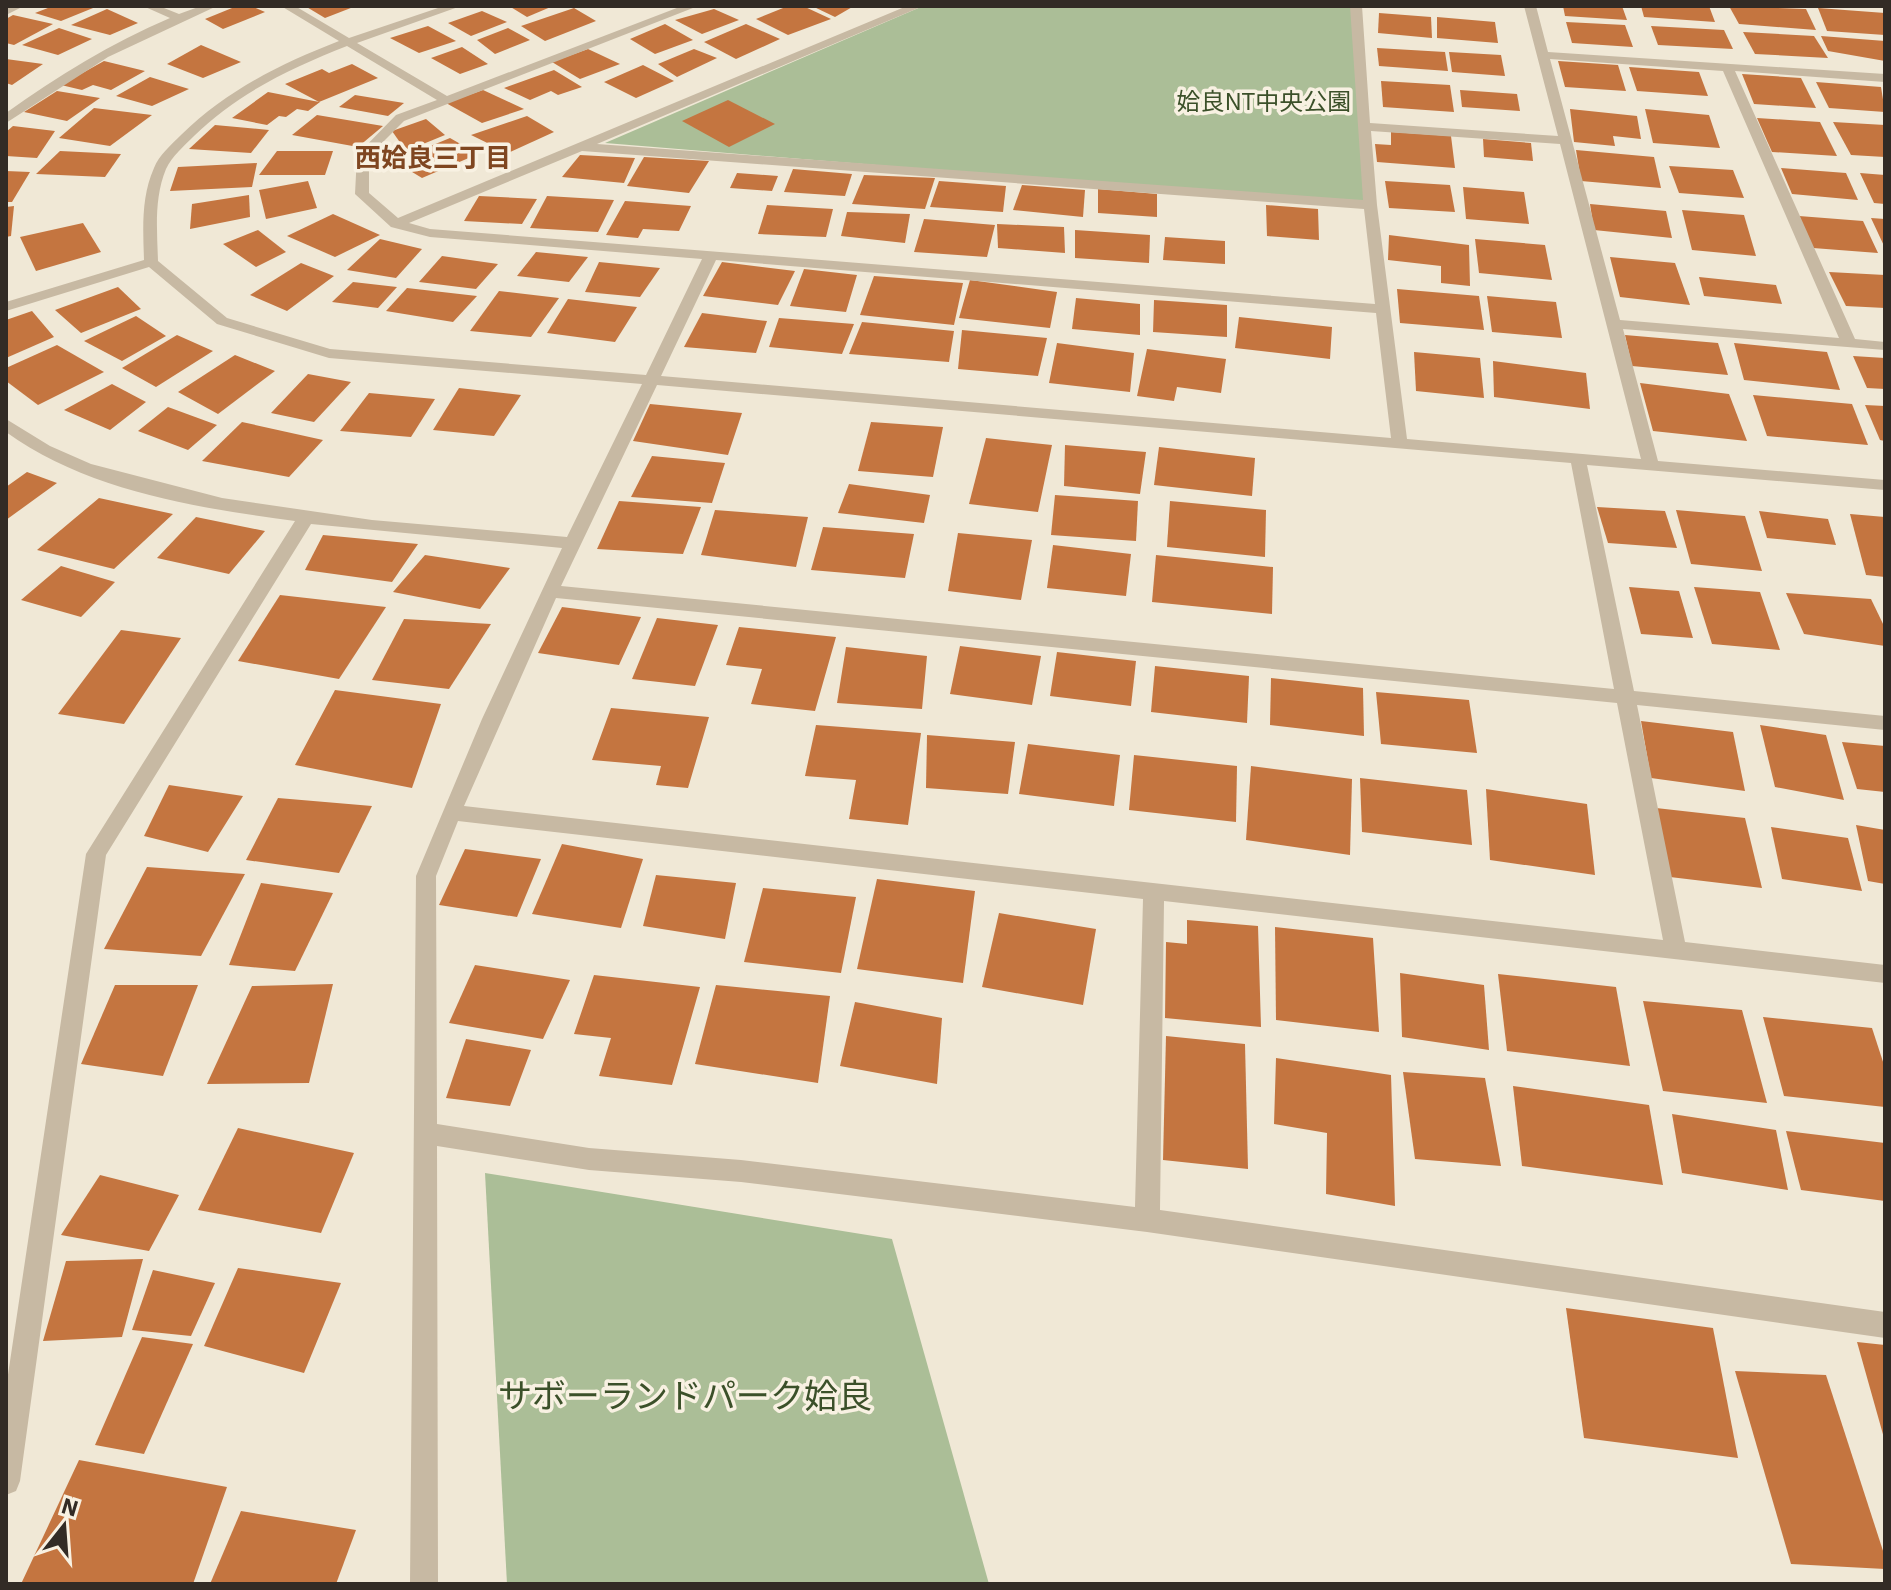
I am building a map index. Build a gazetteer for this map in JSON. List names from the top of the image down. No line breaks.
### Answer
{"districts":["西姶良三丁目"],"parks":["姶良NT中央公園","サボーランドパーク姶良"],"north":"top"}
